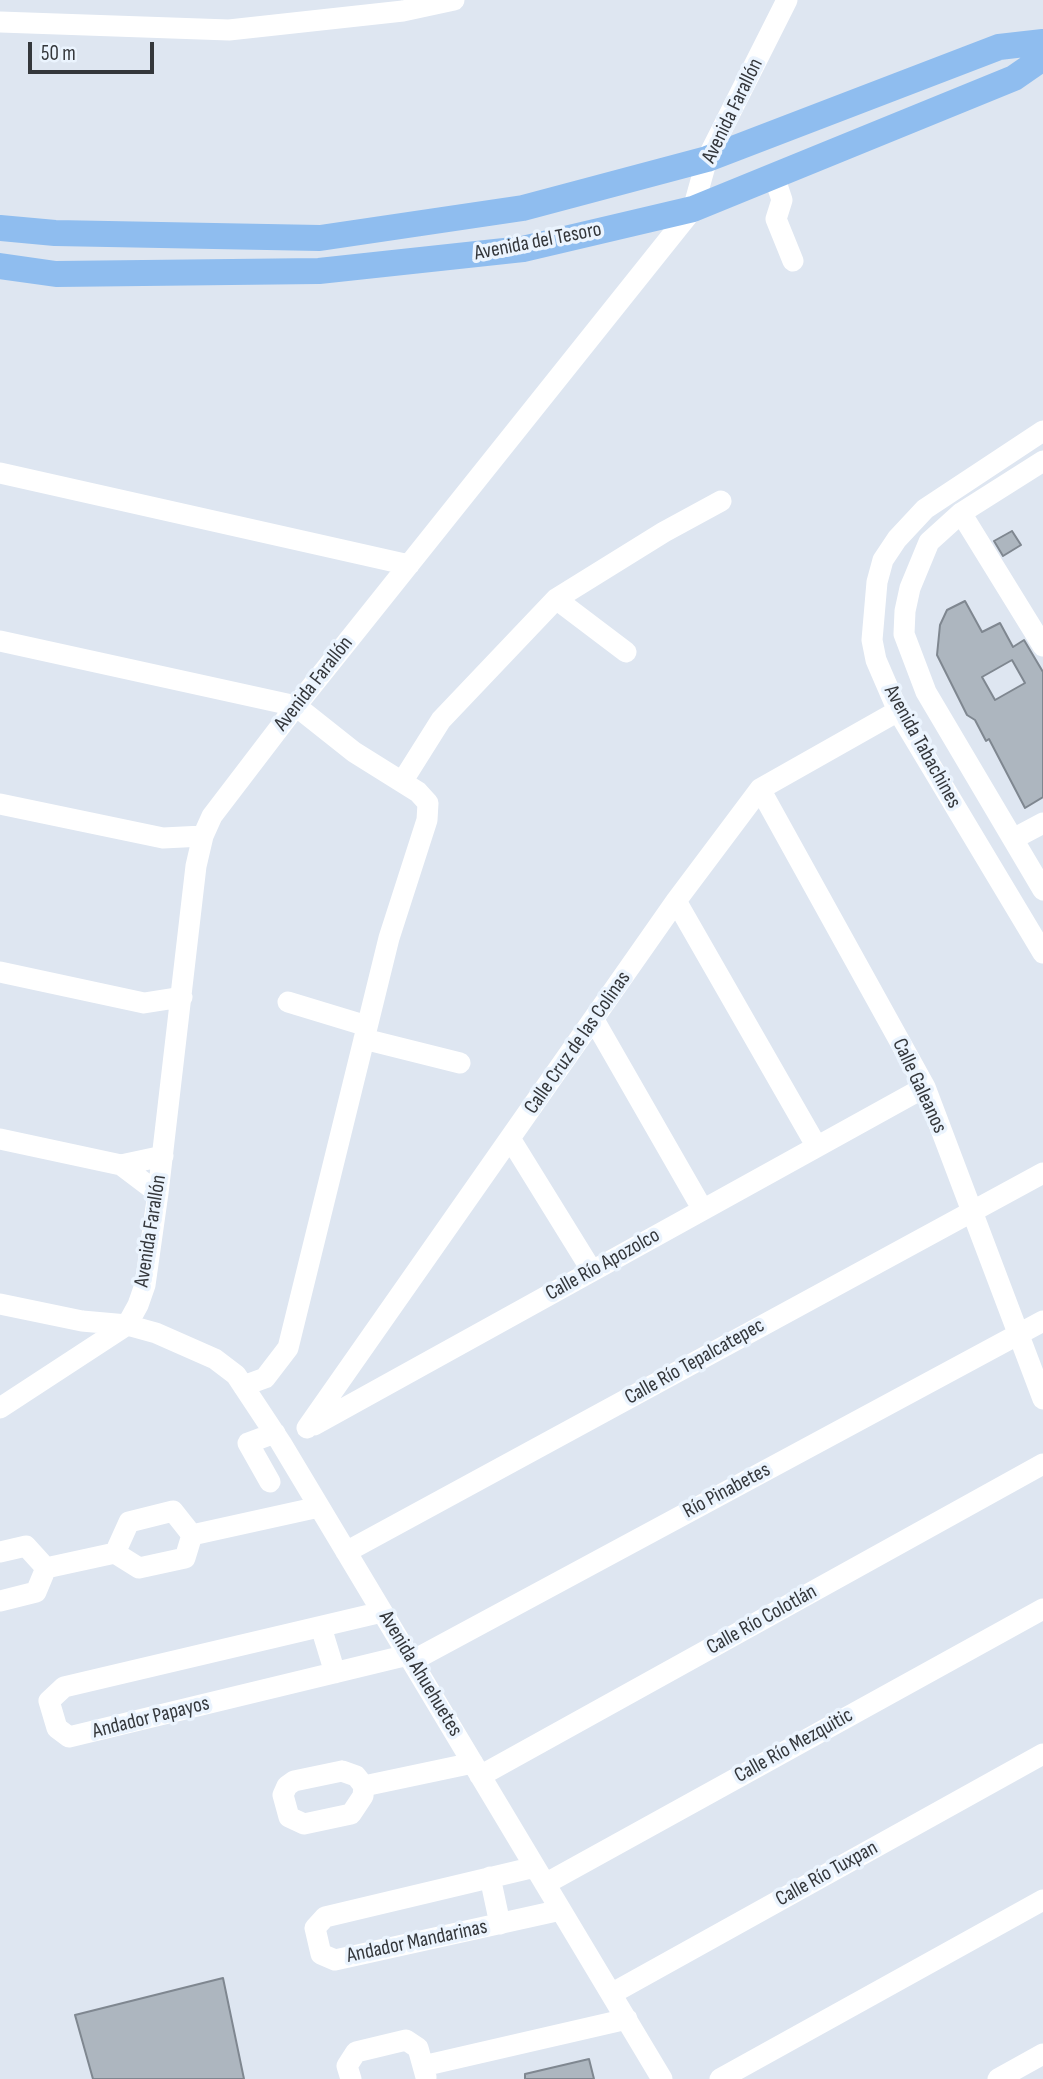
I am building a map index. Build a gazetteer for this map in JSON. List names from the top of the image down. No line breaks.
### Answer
{"streets":{"main road":["Avenida del Tesoro"],"street":["Avenida Farallón","Avenida Tabachines","Calle Cruz de las Colinas","Calle Galeanos","Calle Río Apozolco","Calle Río Tepalcatepec","Río Pinabetes","Calle Río Colotlán","Avenida Ahuehuetes","Andador Papayos","Calle Río Mezquitic","Calle Río Tuxpan","Andador Mandarinas"]},"crossings":[["Avenida Farallón","Avenida del Tesoro"],["Avenida Farallón","Avenida Ahuehuetes"],["Avenida Tabachines","Calle Cruz de las Colinas"],["Calle Cruz de las Colinas","Calle Galeanos"],["Calle Cruz de las Colinas","Calle Río Apozolco"],["Calle Galeanos","Calle Río Apozolco"],["Calle Galeanos","Calle Río Tepalcatepec"],["Calle Galeanos","Río Pinabetes"],["Calle Río Apozolco","Avenida Ahuehuetes"],["Calle Río Tepalcatepec","Avenida Ahuehuetes"],["Río Pinabetes","Avenida Ahuehuetes"],["Río Pinabetes","Andador Papayos"],["Calle Río Colotlán","Avenida Ahuehuetes"],["Avenida Ahuehuetes","Andador Papayos"],["Avenida Ahuehuetes","Calle Río Mezquitic"],["Avenida Ahuehuetes","Calle Río Tuxpan"],["Avenida Ahuehuetes","Andador Mandarinas"],["Calle Río Mezquitic","Andador Mandarinas"]],"scale_bar":"50 m"}
